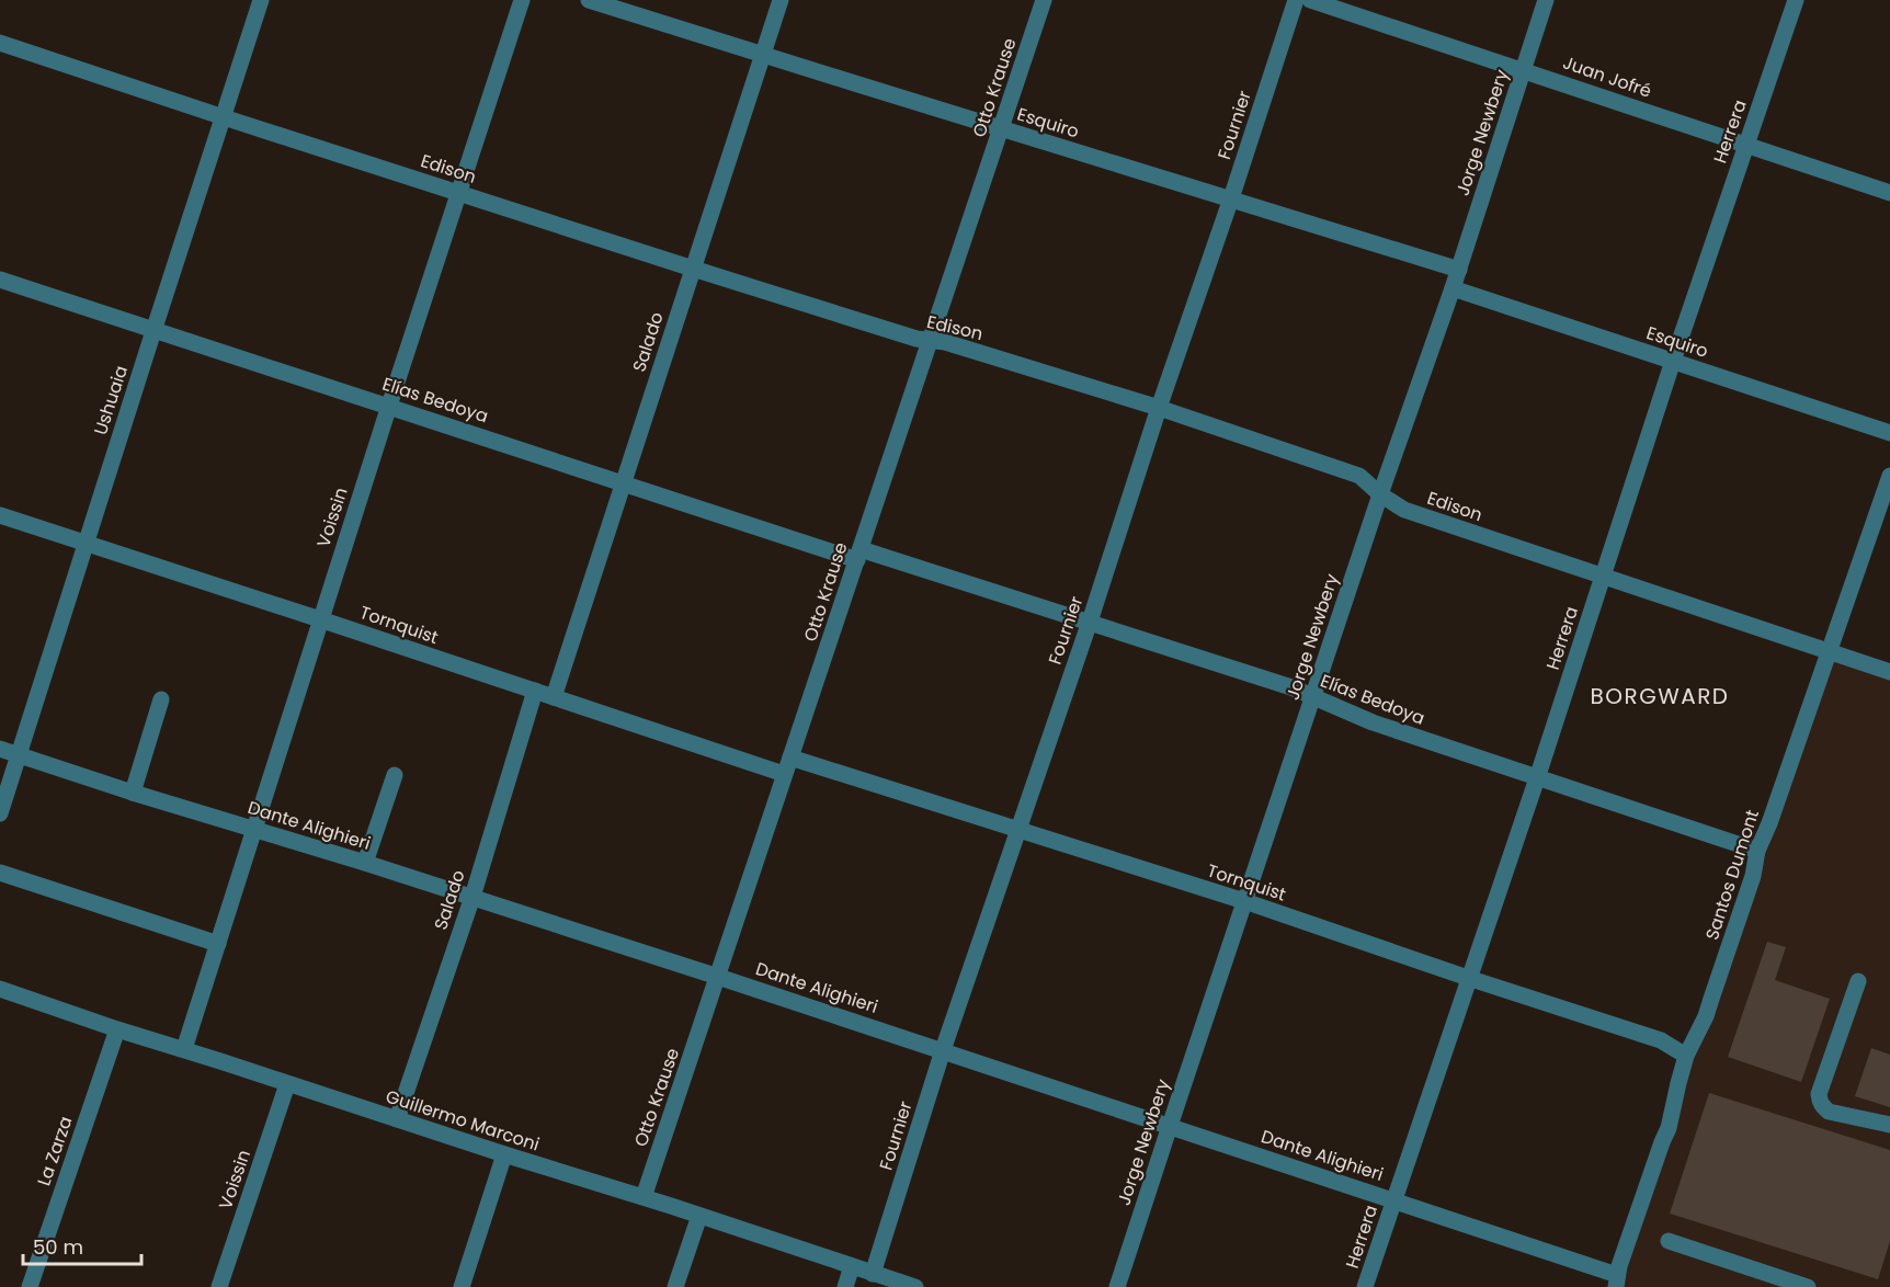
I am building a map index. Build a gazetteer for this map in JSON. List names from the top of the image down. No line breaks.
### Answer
{"streets":{"street":["Juan Jofré","Otto Krause","Esquiro","Fournier","Herrera","Jorge Newbery","Edison","Salado","Ushuaia","Elías Bedoya","Voissin","Tornquist","Dante Alighieri","Santos Dumont","Guillermo Marconi","La Zarza"]},"crossings":[["Juan Jofré","Herrera"],["Juan Jofré","Jorge Newbery"],["Otto Krause","Esquiro"],["Otto Krause","Edison"],["Otto Krause","Elías Bedoya"],["Otto Krause","Tornquist"],["Otto Krause","Dante Alighieri"],["Otto Krause","Guillermo Marconi"],["Esquiro","Fournier"],["Esquiro","Herrera"],["Esquiro","Jorge Newbery"],["Esquiro","Salado"],["Fournier","Edison"],["Fournier","Elías Bedoya"],["Fournier","Tornquist"],["Fournier","Dante Alighieri"],["Fournier","Guillermo Marconi"],["Herrera","Edison"],["Herrera","Elías Bedoya"],["Herrera","Tornquist"],["Herrera","Dante Alighieri"],["Jorge Newbery","Edison"],["Jorge Newbery","Elías Bedoya"],["Jorge Newbery","Tornquist"],["Jorge Newbery","Dante Alighieri"],["Edison","Salado"],["Edison","Ushuaia"],["Edison","Voissin"],["Edison","Santos Dumont"],["Salado","Elías Bedoya"],["Salado","Tornquist"],["Salado","Dante Alighieri"],["Salado","Guillermo Marconi"],["Ushuaia","Elías Bedoya"],["Ushuaia","Tornquist"],["Ushuaia","Dante Alighieri"],["Elías Bedoya","Voissin"],["Elías Bedoya","Santos Dumont"],["Voissin","Tornquist"],["Voissin","Dante Alighieri"],["Voissin","Guillermo Marconi"],["Tornquist","Santos Dumont"],["Dante Alighieri","Santos Dumont"],["Guillermo Marconi","La Zarza"]],"districts":["BORGWARD"],"scale_bar":"50 m"}
